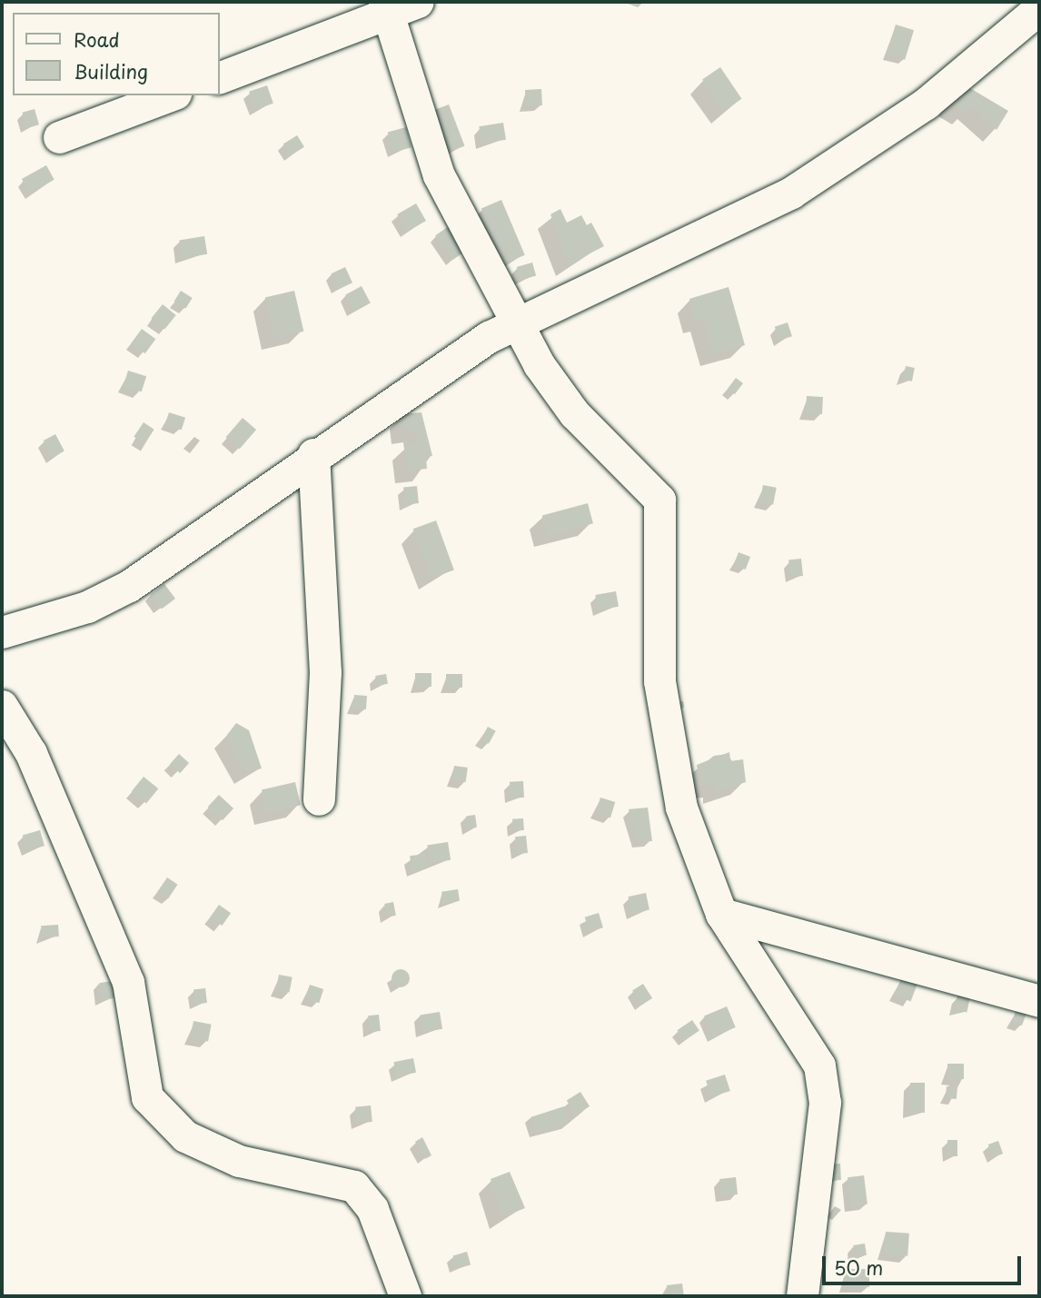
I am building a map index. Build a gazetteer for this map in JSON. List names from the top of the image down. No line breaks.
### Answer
{"legend":["Road","Building"],"scale_bar":"50 m"}
